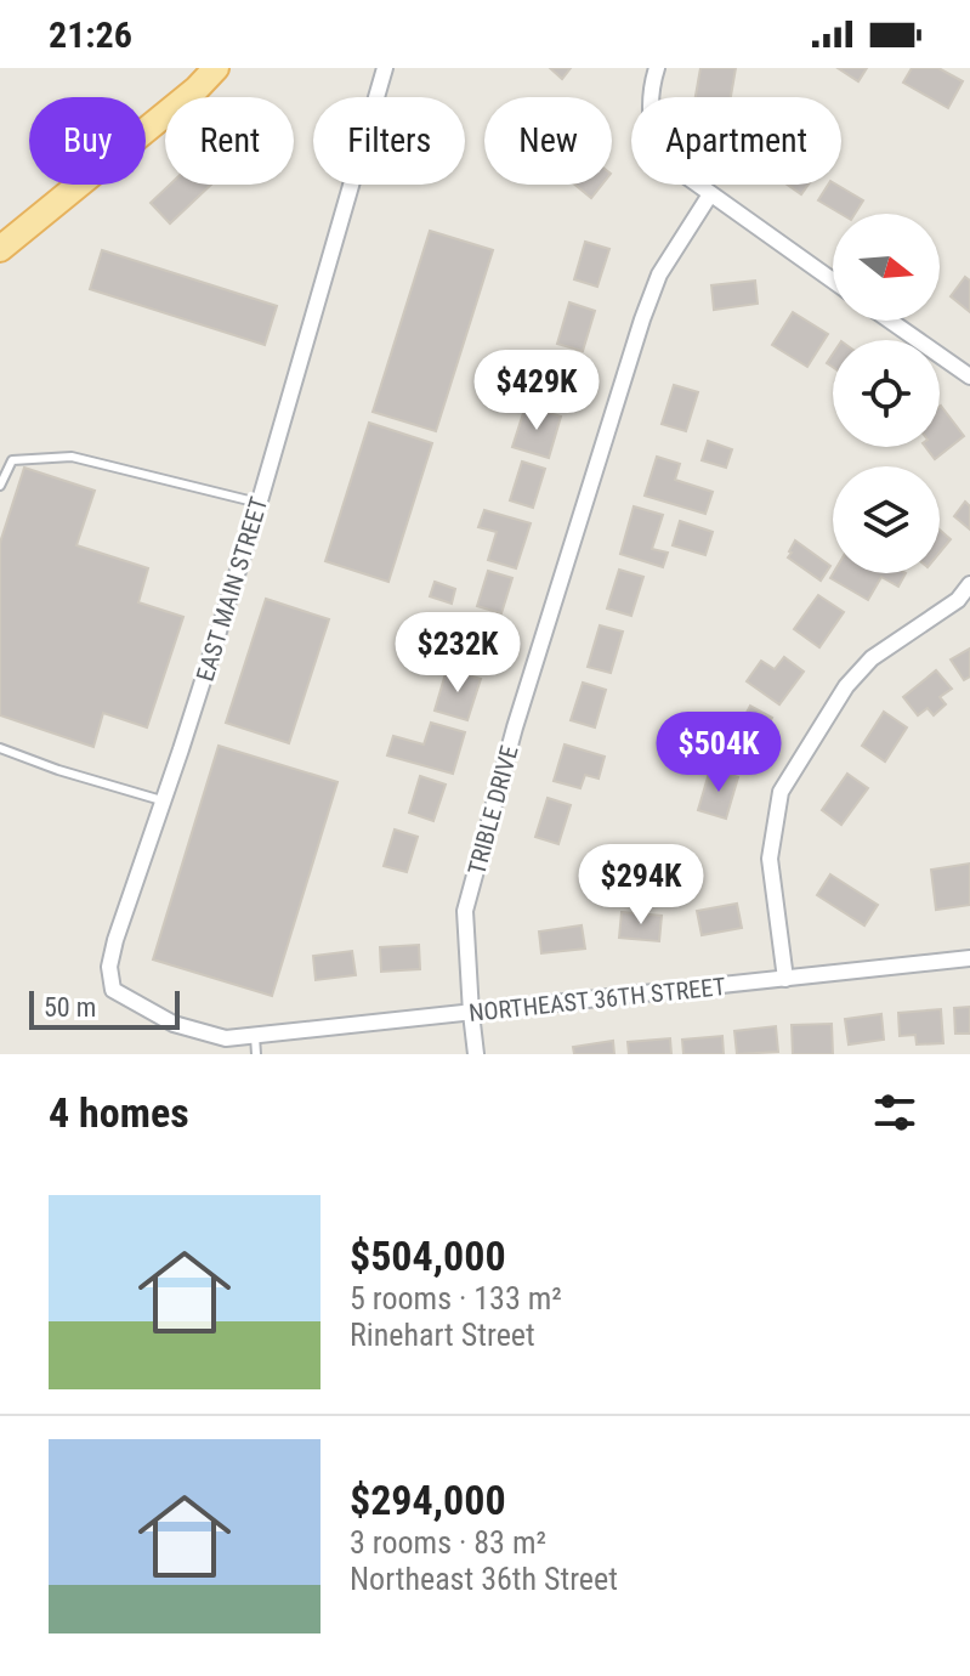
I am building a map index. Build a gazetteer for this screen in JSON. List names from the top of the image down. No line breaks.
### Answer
{"streets":{"street":["EAST MAIN STREET","TRIBLE DRIVE","NORTHEAST 36TH STREET"]},"crossings":[["EAST MAIN STREET","NORTHEAST 36TH STREET"],["TRIBLE DRIVE","NORTHEAST 36TH STREET"]],"scale_bar":"50 m","north":"right","page":{"status":"21:26","chip":["Buy","Rent","Filters","New","Apartment"],"price":["$429K","$232K","$504K","$294K"],"scale":"50 m","heading":"4 homes","list":[{"name":"$504,000","note":"5 rooms · 133 m² · Rinehart Street"},{"name":"$294,000","note":"3 rooms · 83 m² · Northeast 36th Street"}]}}
